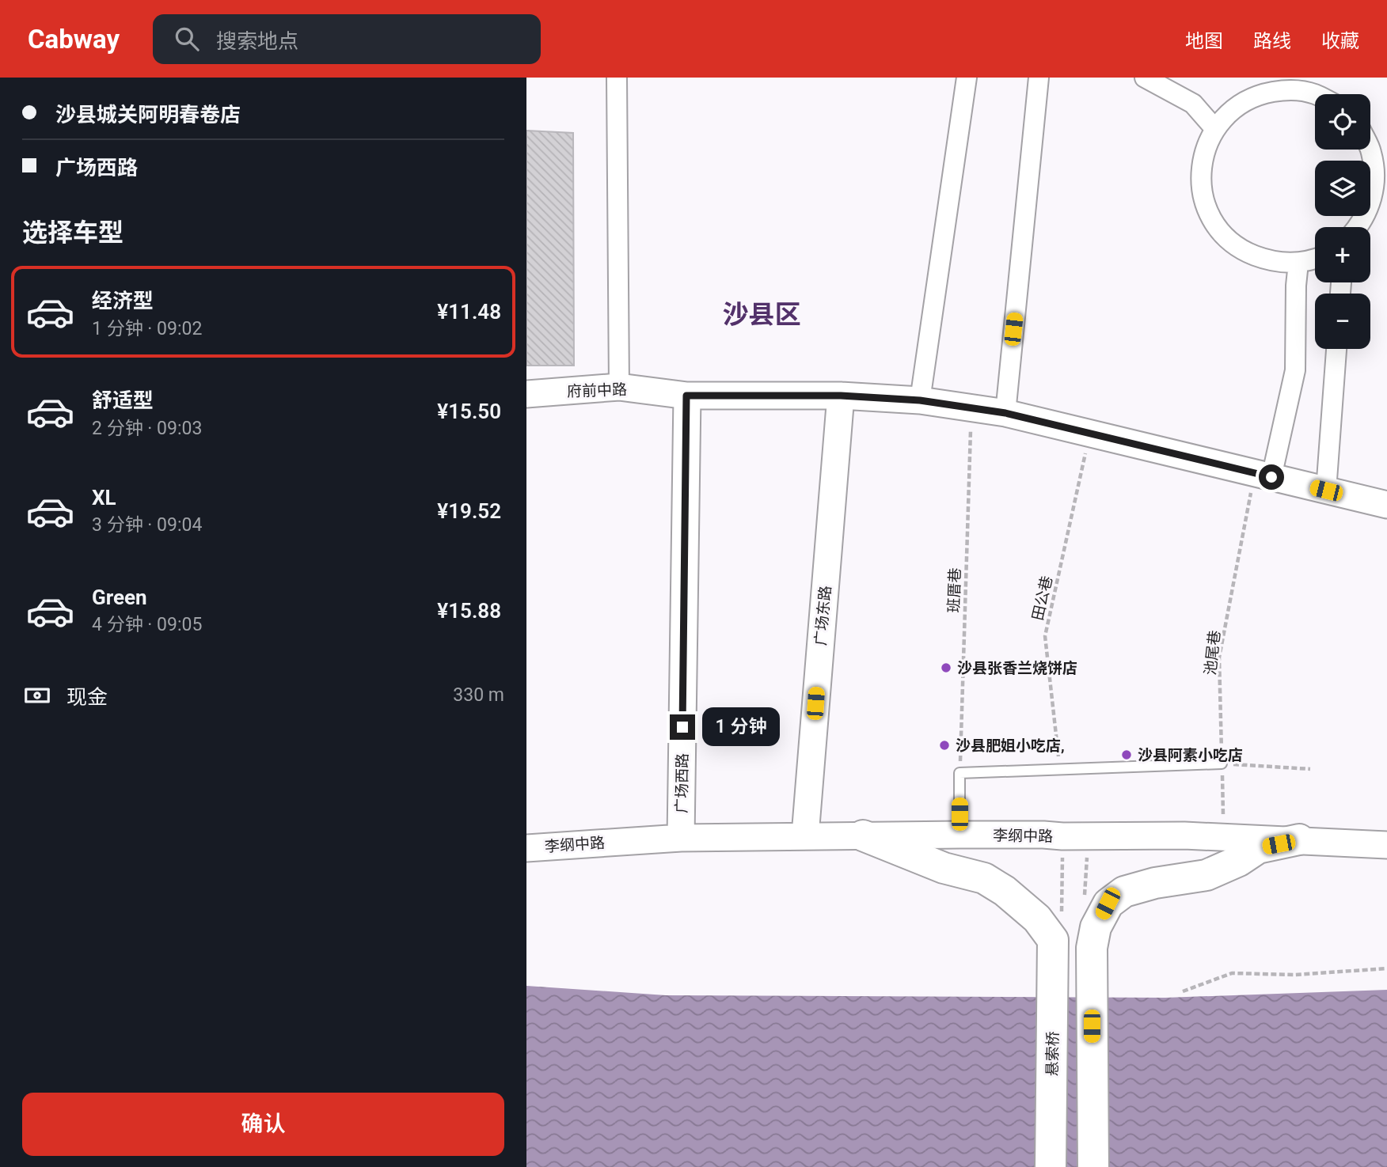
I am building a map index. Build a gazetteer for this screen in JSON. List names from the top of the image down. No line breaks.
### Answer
{"streets":{"main road":["府前中路","广场东路","广场西路","李纲中路","悬索桥"],"path":["班厝巷","田公巷","池尾巷"]},"crossings":[["府前中路","班厝巷"],["府前中路","田公巷"],["府前中路","广场东路"],["府前中路","池尾巷"],["府前中路","广场西路"],["广场东路","李纲中路"],["池尾巷","李纲中路"],["广场西路","李纲中路"]],"districts":["沙县区"],"places":["沙县张香兰烧饼店","沙县肥姐小吃店,","沙县阿素小吃店"],"page":{"header":"Cabway","search":"搜索地点","nav":["地图","路线","收藏"],"banner":["沙县城关阿明春卷店","广场西路"],"map_buttons":["+","−"],"heading":"选择车型","list":[{"name":"经济型","note":"1 分钟 · 09:02","value":"¥11.48"},{"name":"舒适型","note":"2 分钟 · 09:03","value":"¥15.50"},{"name":"XL","note":"3 分钟 · 09:04","value":"¥19.52"},{"name":"Green","note":"4 分钟 · 09:05","value":"¥15.88"}],"pay":["现金","330 m"],"bubble":"1 分钟","buttons":"确认"}}
